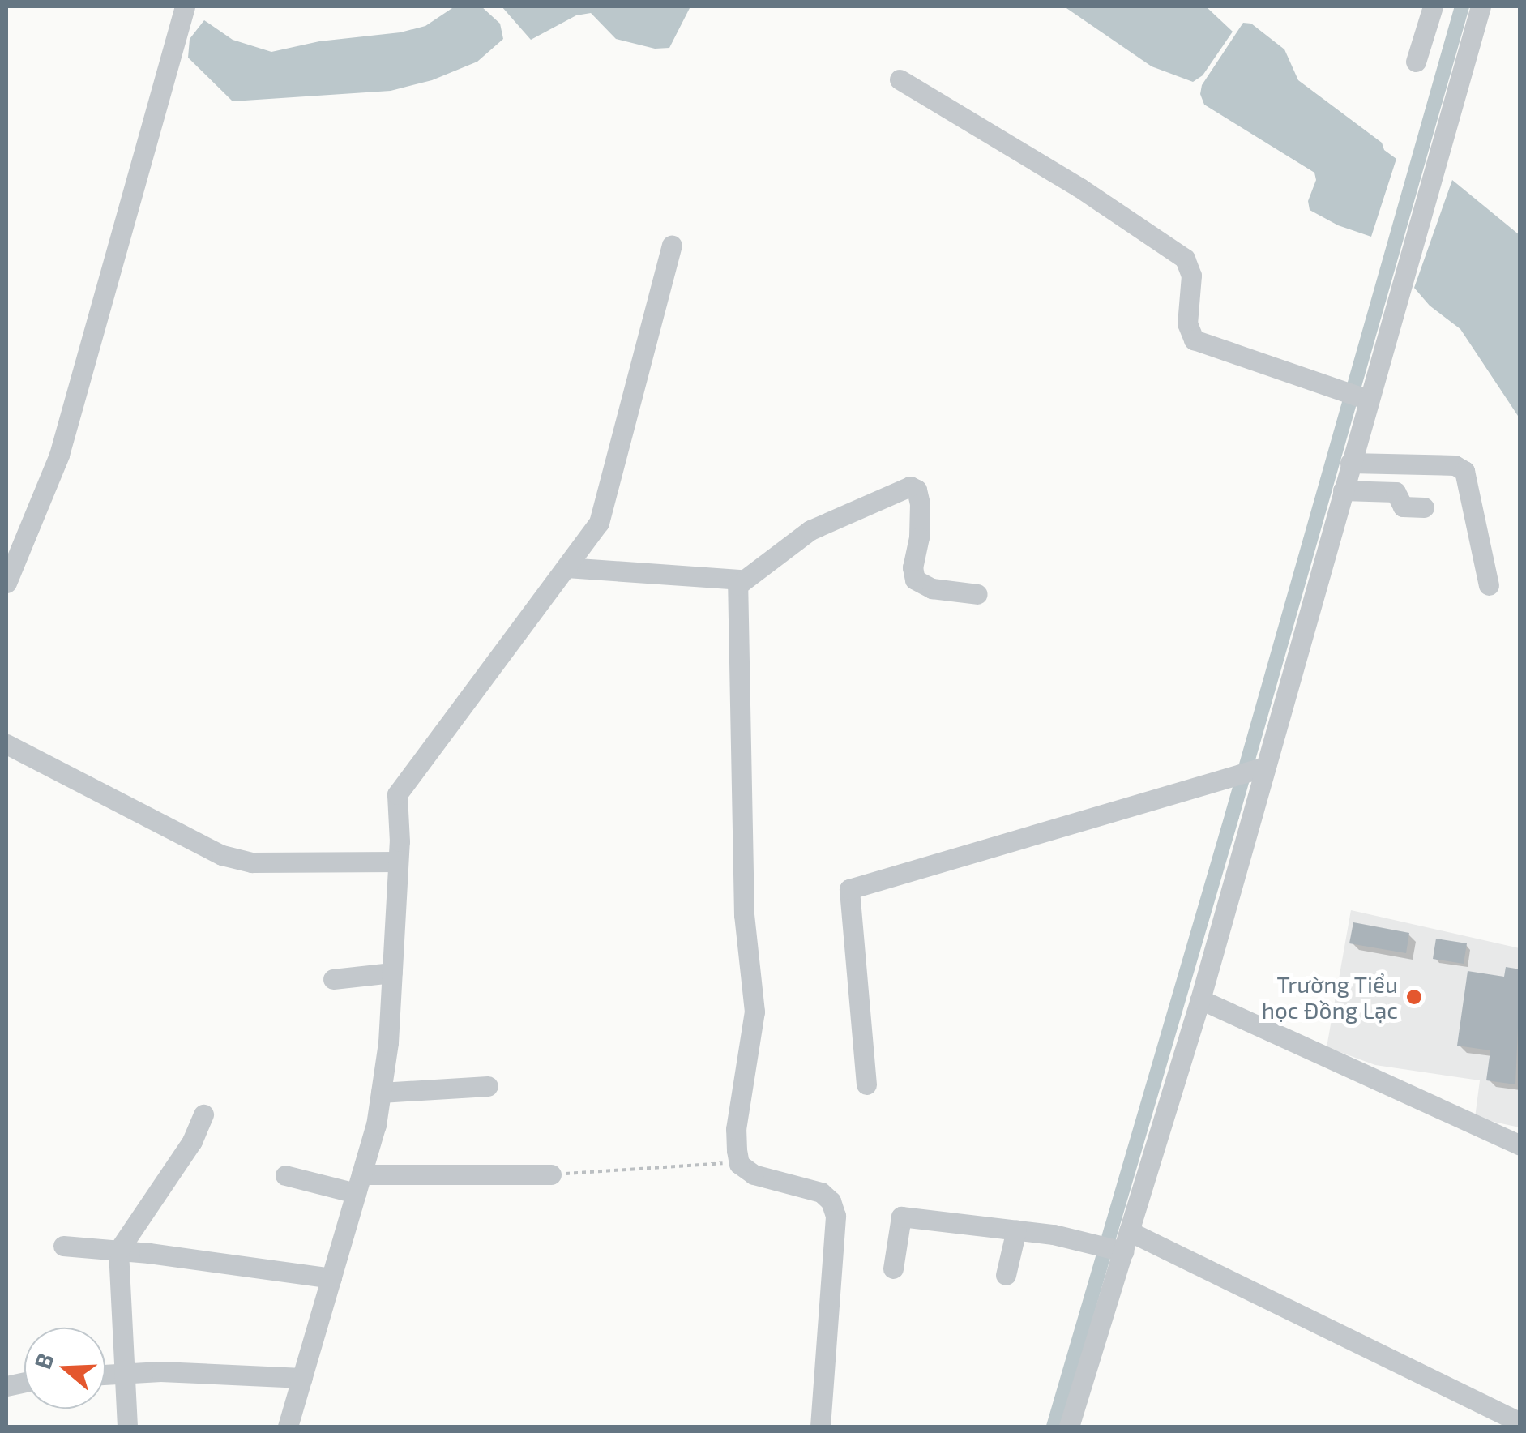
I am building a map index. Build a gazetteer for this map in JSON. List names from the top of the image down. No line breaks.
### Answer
{"places":["Trường Tiểu học Đồng Lạc"],"north":"left"}
